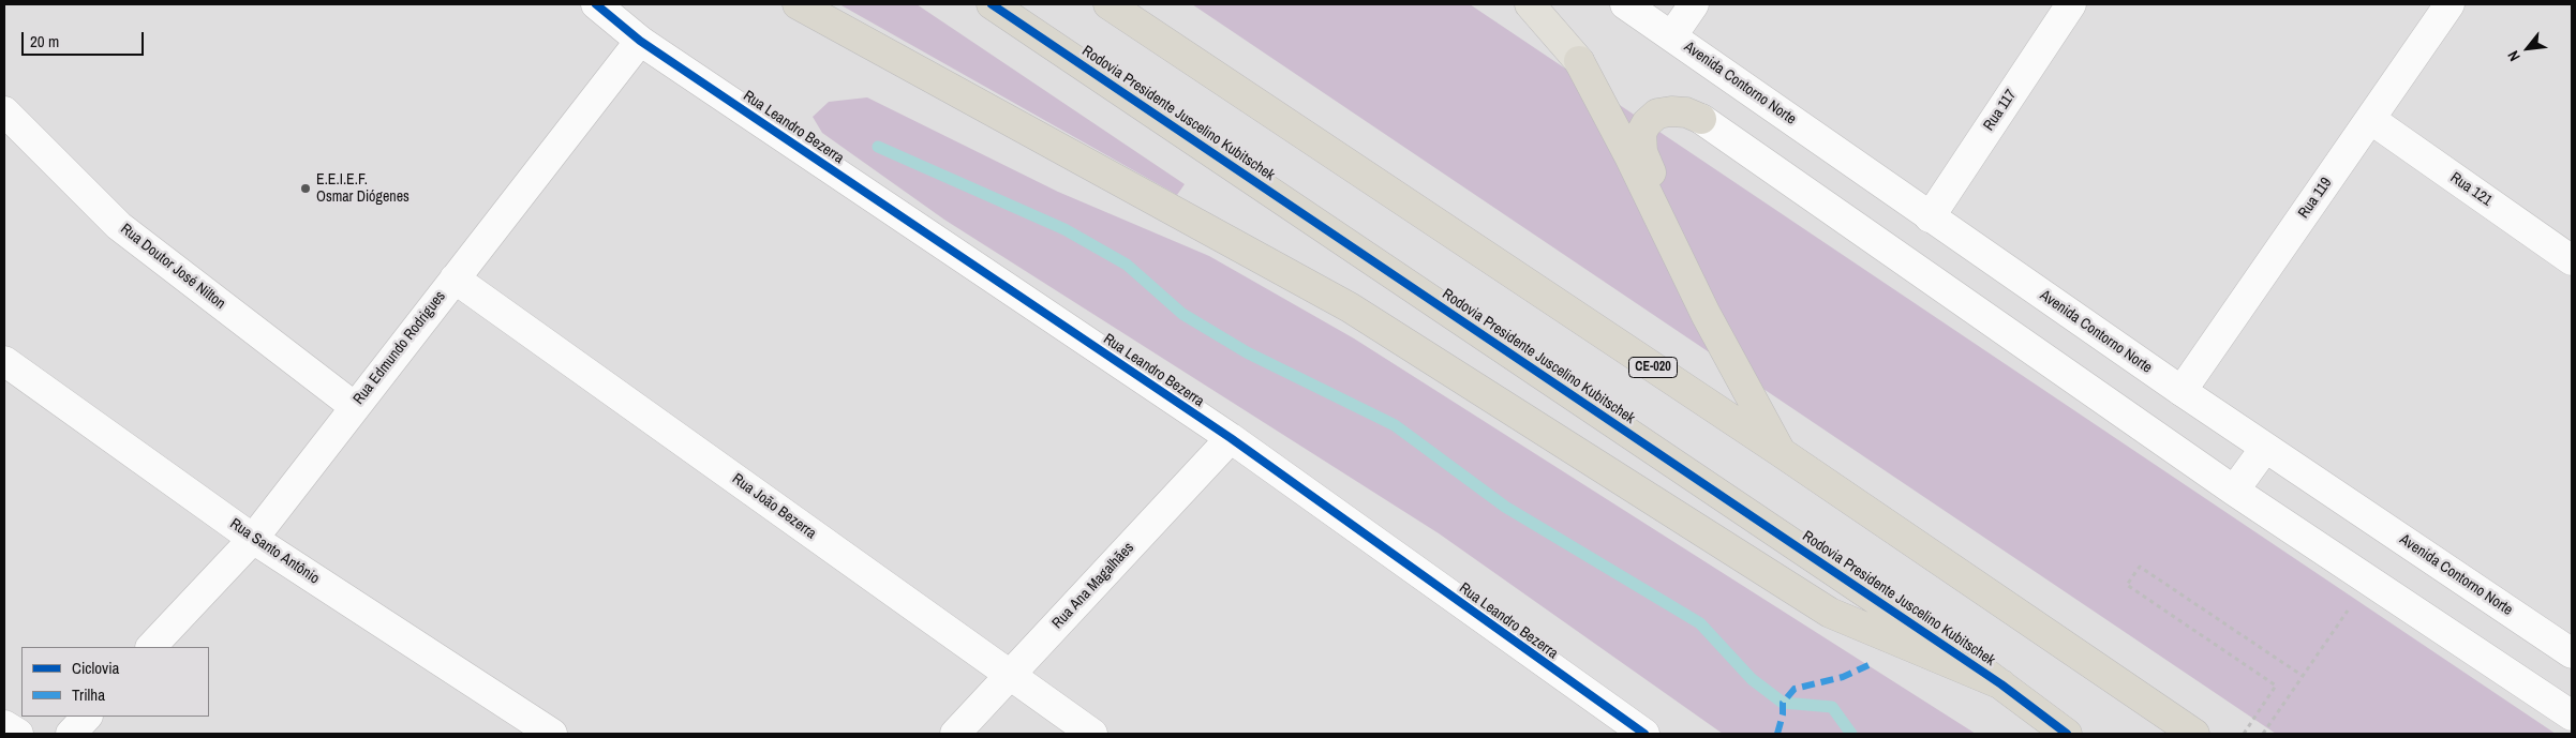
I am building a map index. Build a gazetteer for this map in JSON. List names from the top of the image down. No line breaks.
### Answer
{"streets":{"highway":["Rodovia Presidente Juscelino Kubitschek","CE-020"],"street":["Avenida Contorno Norte","Rua 117","Rua Leandro Bezerra","Rua 121","Rua 119","Rua Doutor José Nilton","Rua Edmundo Rodrigues","Rua João Bezerra","Rua Santo Antônio","Rua Ana Magalhães"]},"crossings":[["Avenida Contorno Norte","Rua 117"],["Avenida Contorno Norte","Rua 119"],["Rua Leandro Bezerra","Rua Edmundo Rodrigues"],["Rua Leandro Bezerra","Rua Ana Magalhães"],["Rua 121","Rua 119"],["Rua Doutor José Nilton","Rua Edmundo Rodrigues"],["Rua Edmundo Rodrigues","Rua João Bezerra"],["Rua Edmundo Rodrigues","Rua Santo Antônio"],["Rua João Bezerra","Rua Ana Magalhães"]],"places":["E.E.I.E.F. Osmar Diógenes"],"legend":["Ciclovia","Trilha"],"scale_bar":"20 m","north":"bottom left"}
